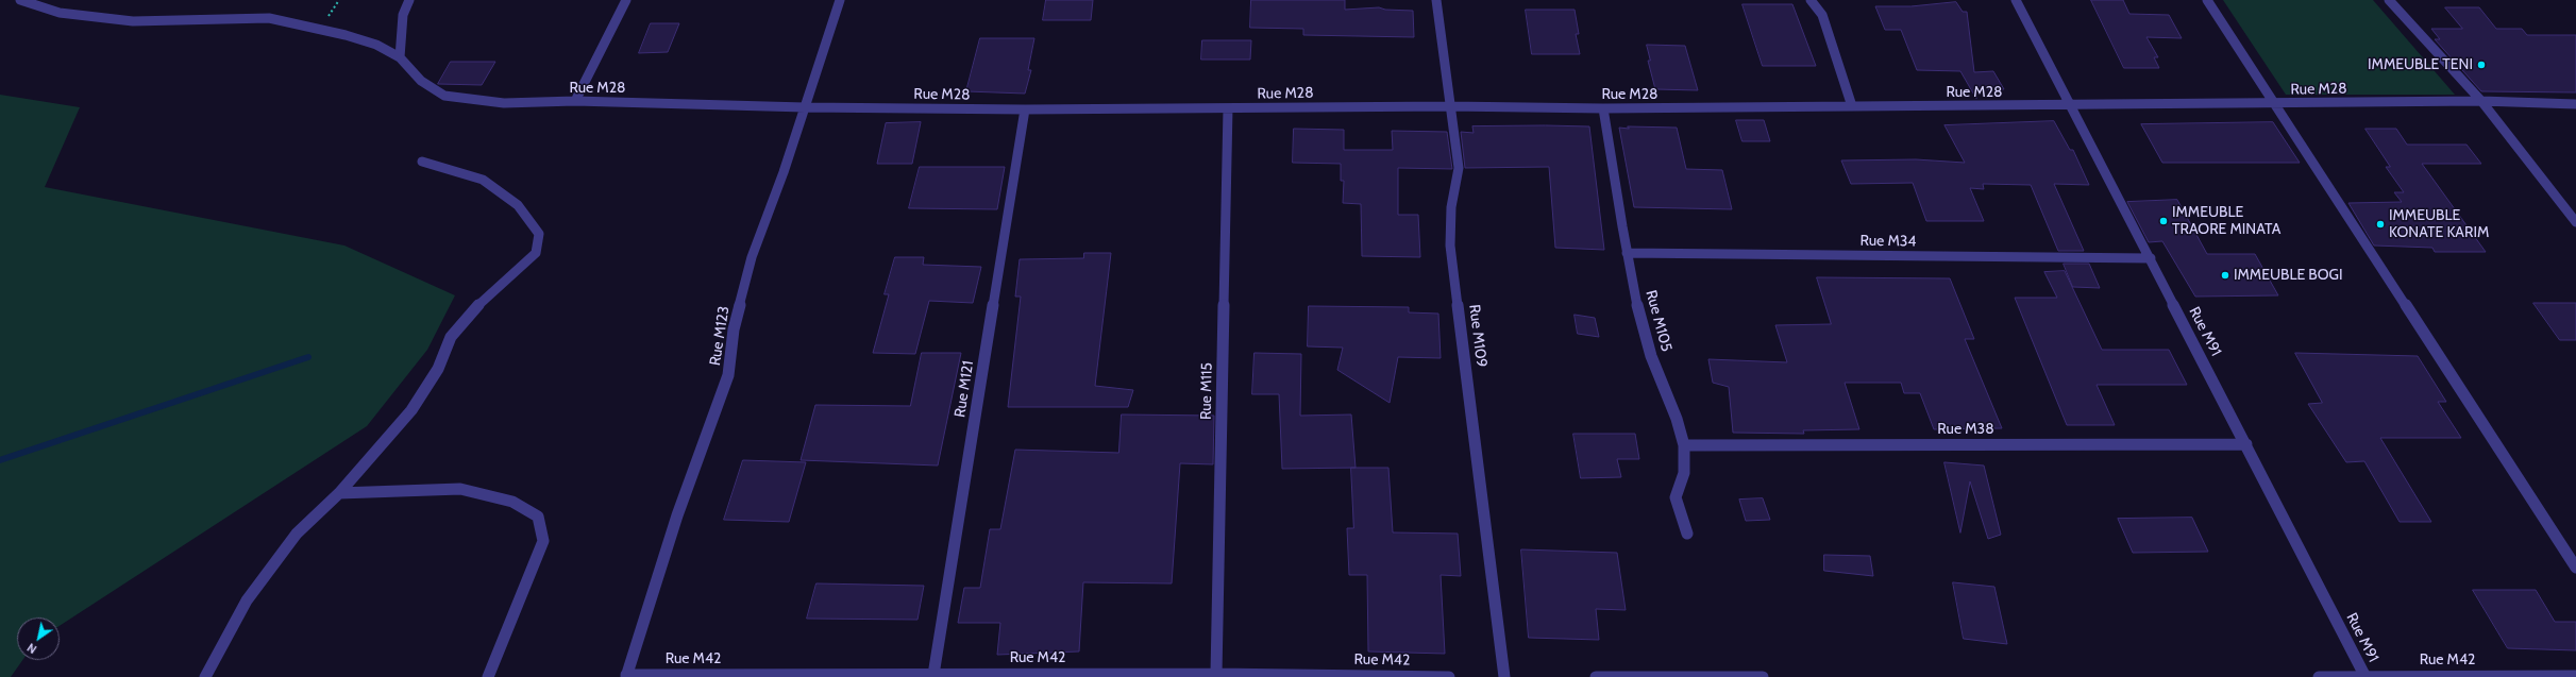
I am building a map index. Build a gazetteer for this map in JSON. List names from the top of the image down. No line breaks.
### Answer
{"streets":{"street":["Rue M28","Rue M34","Rue M105","Rue M91","Rue M123","Rue M109","Rue M121","Rue M115","Rue M38","Rue M42"]},"crossings":[["Rue M28","Rue M105"],["Rue M28","Rue M91"],["Rue M28","Rue M123"],["Rue M28","Rue M109"],["Rue M28","Rue M121"],["Rue M28","Rue M115"],["Rue M34","Rue M105"],["Rue M34","Rue M91"],["Rue M105","Rue M38"],["Rue M91","Rue M38"],["Rue M91","Rue M42"],["Rue M123","Rue M42"],["Rue M121","Rue M42"],["Rue M115","Rue M42"]],"places":["IMMEUBLE TENI","IMMEUBLE TRAORE MINATA","IMMEUBLE KONATE KARIM","IMMEUBLE BOGI"],"north":"bottom left"}
